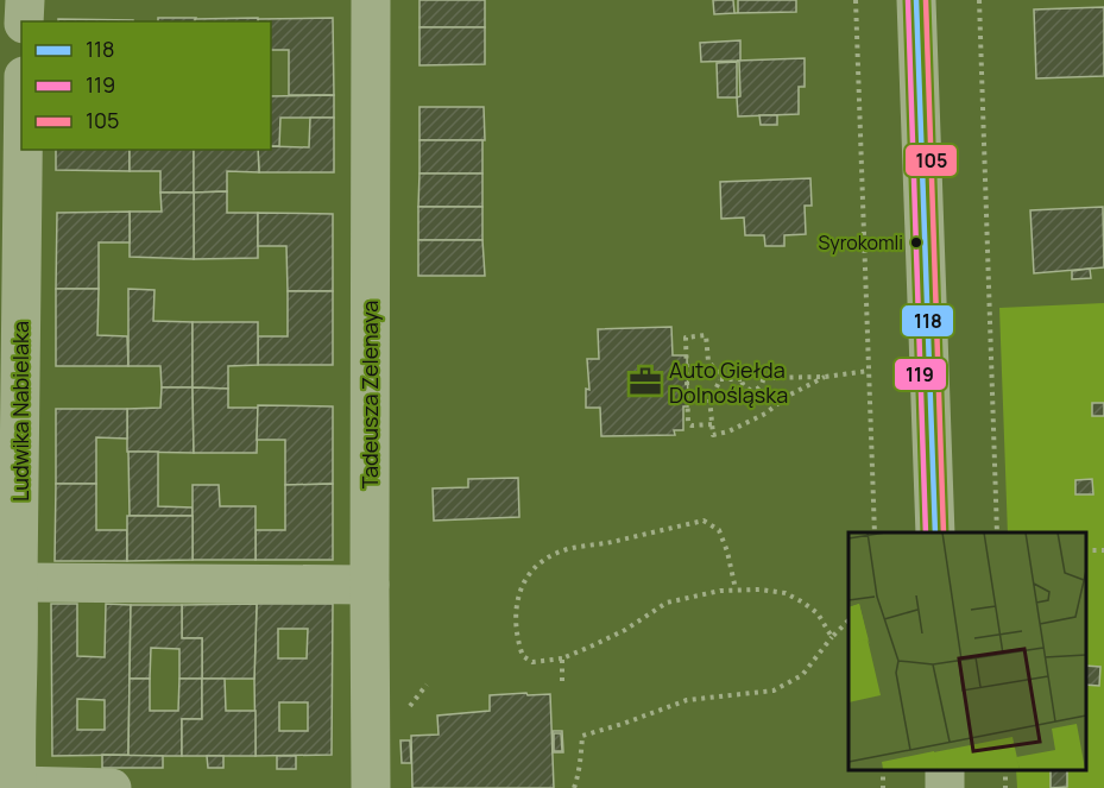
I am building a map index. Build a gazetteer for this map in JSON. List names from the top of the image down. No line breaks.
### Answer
{"streets":{"street":["Tadeusza Zelenaya","Ludwika Nabielaka"]},"places":{"other":["Syrokomli"],"office":["Auto Giełda Dolnośląska"]},"lines":["transit line 118","transit line 119","transit line 105"],"legend":["118","119","105"]}
